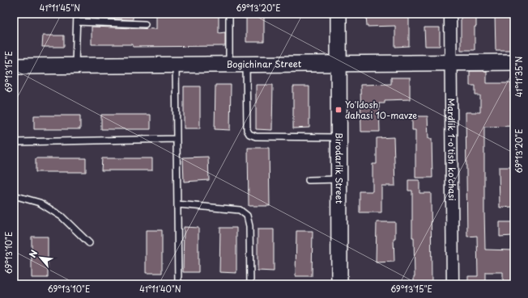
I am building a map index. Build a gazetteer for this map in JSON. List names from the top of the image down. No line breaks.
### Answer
{"streets":{"street":["Bogichinar Street","Mardlik 1-o'tish ko'chasi","Birodarlik Street"]},"crossings":[["Bogichinar Street","Mardlik 1-o'tish ko'chasi"],["Bogichinar Street","Birodarlik Street"]],"places":{"transit":["Yo'ldosh dahasi 10-mavze"]},"north":"top left","coordinates":["41°11'45\"N","69°13'20\"E","69°13'15\"E","41°11'35\"N","69°13'10\"E","41°11'40\"N"]}
